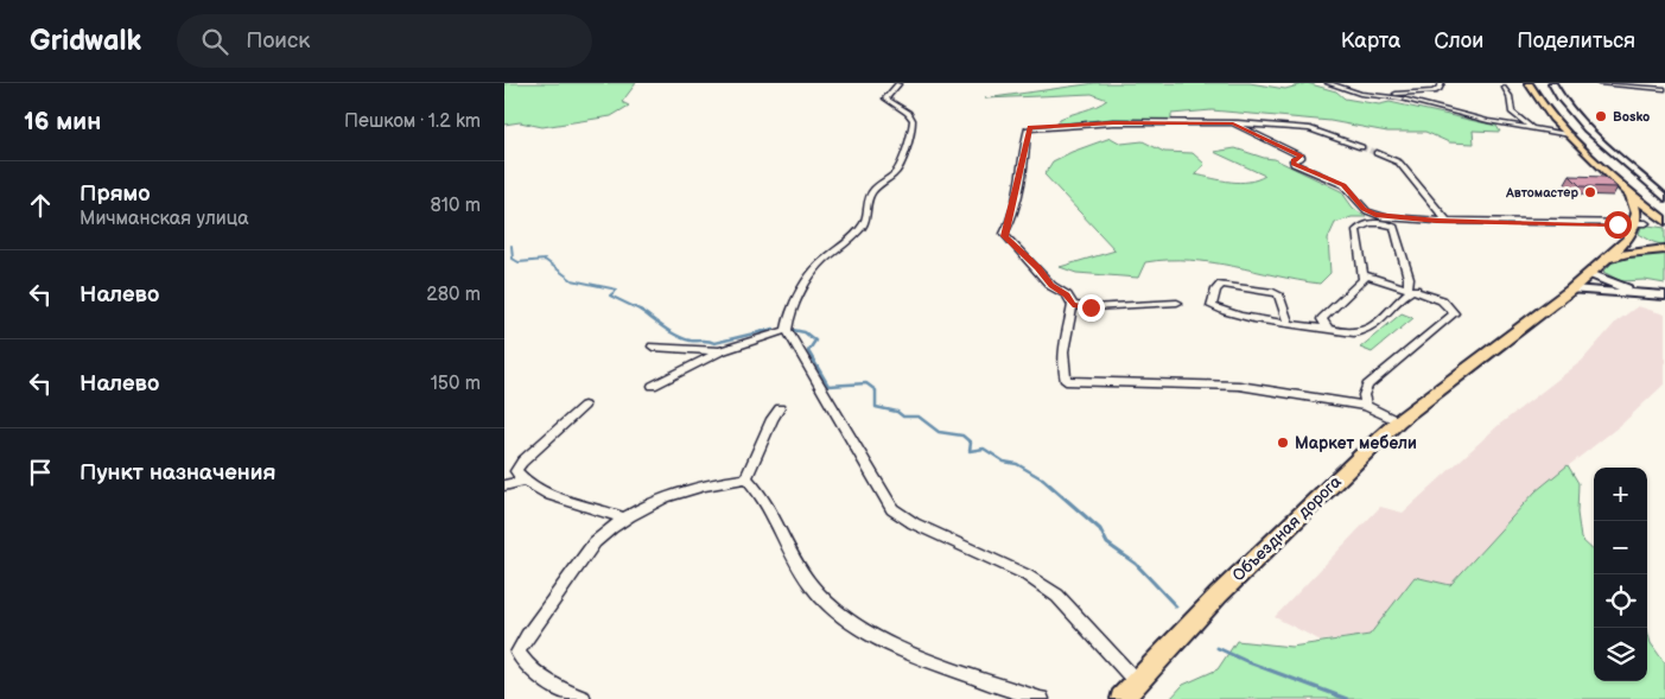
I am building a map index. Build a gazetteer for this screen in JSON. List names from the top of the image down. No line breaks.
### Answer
{"streets":{"main road":["Объездная дорога"]},"places":["Bosko","Автомастер","Маркет мебели"],"page":{"header":"Gridwalk","search":"Поиск","nav":["Карта","Слои","Поделиться"],"heading":["16 мин","Пешком · 1.2 km"],"list":[["Прямо","Мичманская улица","810 m"],["Налево","280 m"],["Налево","150 m"],"Пункт назначения"],"map_buttons":["+","−"]}}
